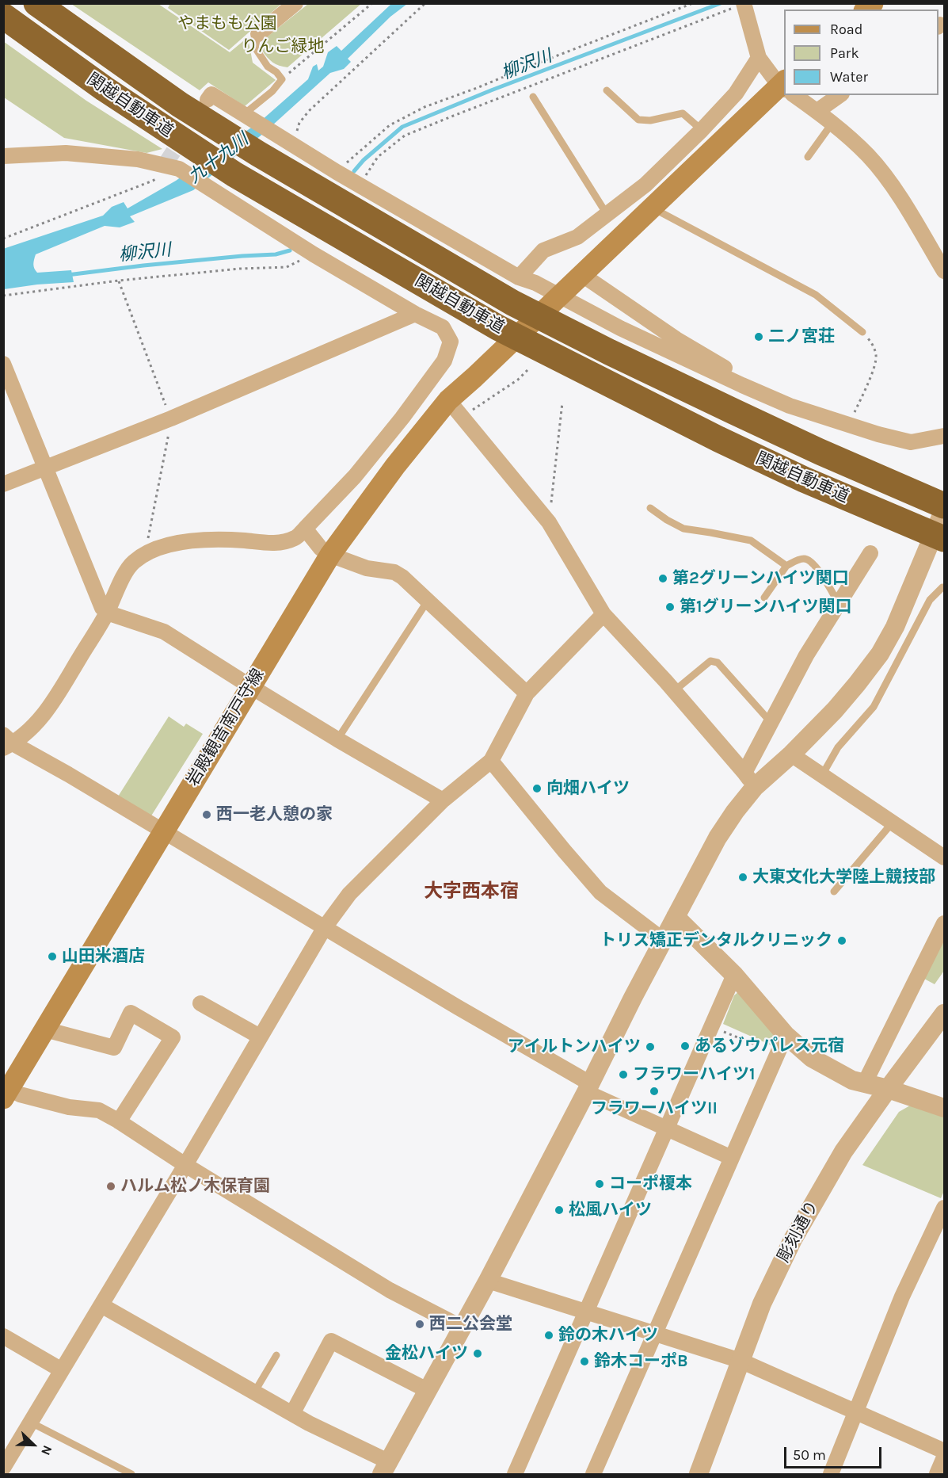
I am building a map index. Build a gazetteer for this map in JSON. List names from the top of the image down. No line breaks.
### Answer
{"streets":{"highway":["関越自動車道"],"main road":["岩殿観音南戸守線"],"street":["彫刻通り"]},"districts":["大字西本宿"],"water":["柳沢川","九十九川"],"parks":["やまもも公園","りんご緑地"],"places":["二ノ宮荘","第2グリーンハイツ関口","第1グリーンハイツ関口","向畑ハイツ","西一老人憩の家","大東文化大学陸上競技部","トリス矯正デンタルクリニック","山田米酒店","あるゾウパレス元宿","アイルトンハイツ","フラワーハイツ1","フラワーハイツII","コーポ榎本","ハルム松ノ木保育園","松風ハイツ","西二公会堂","鈴の木ハイツ","金松ハイツ","鈴木コーポB"],"legend":["Road","Park","Water"],"scale_bar":"50 m","north":"bottom right"}
